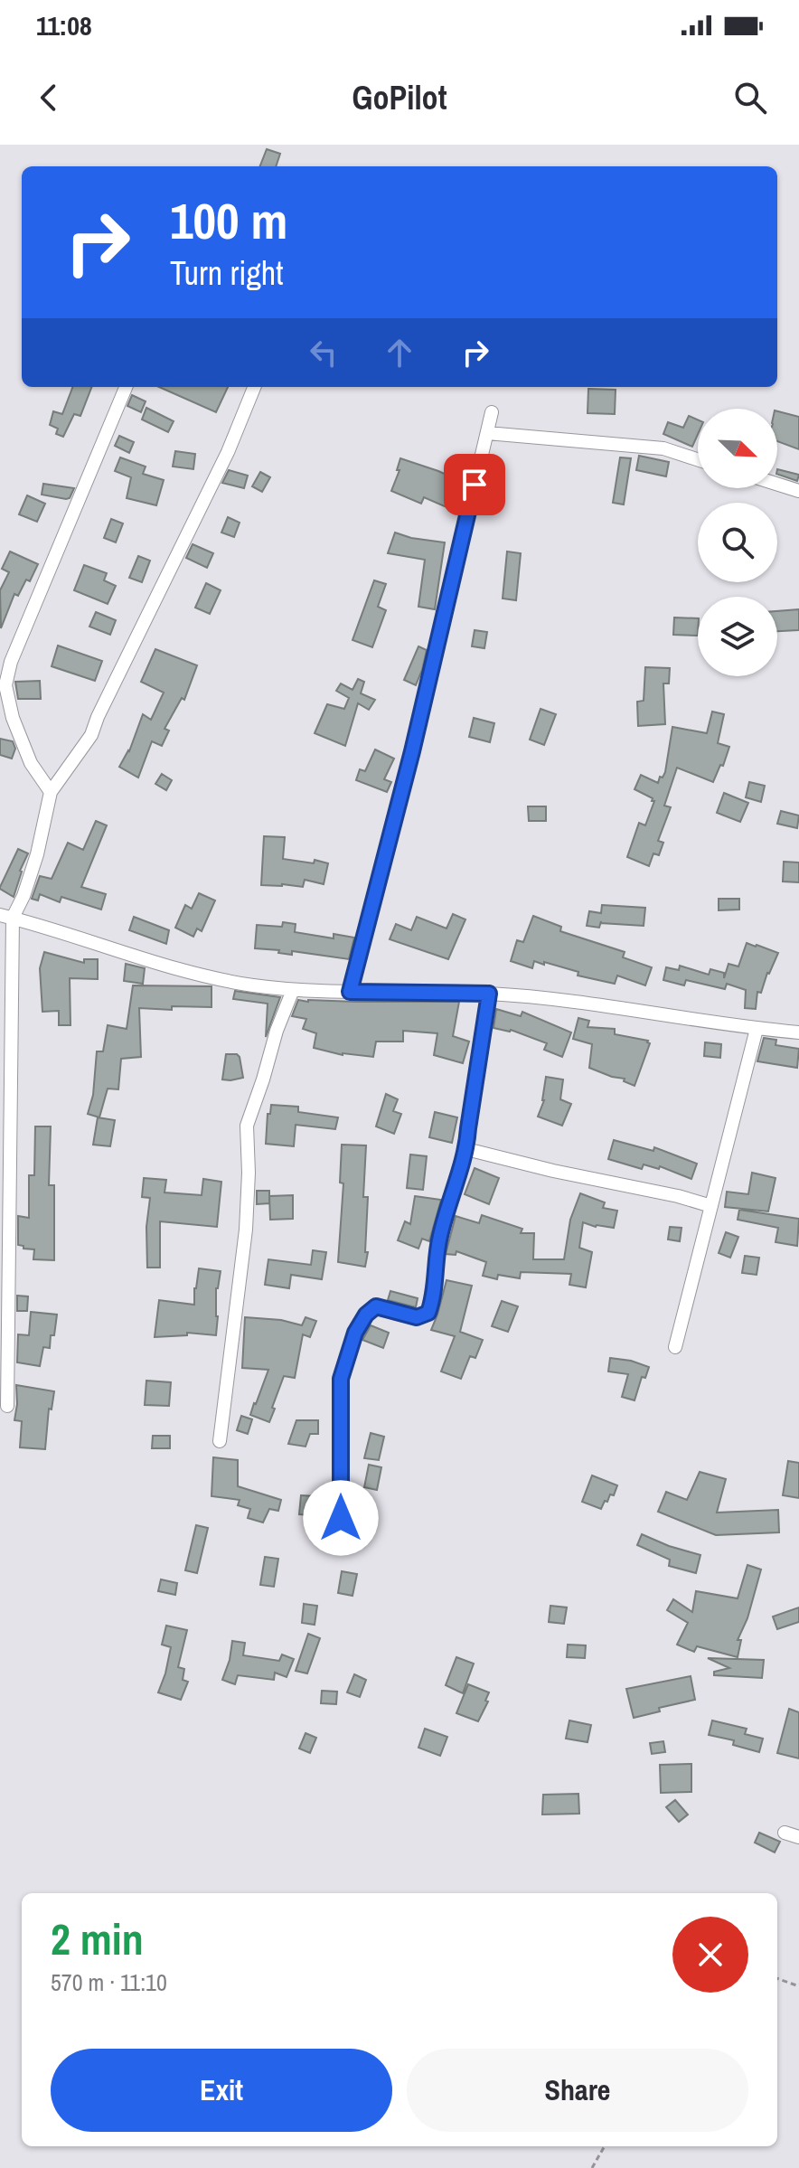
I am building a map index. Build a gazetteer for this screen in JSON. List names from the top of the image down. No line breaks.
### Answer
{"north":"bottom right","page":{"status":"11:08","header":"GoPilot","turn":["100 m","Turn right"],"heading":["2 min","570 m · 11:10"],"buttons":["Exit","Share"]}}
